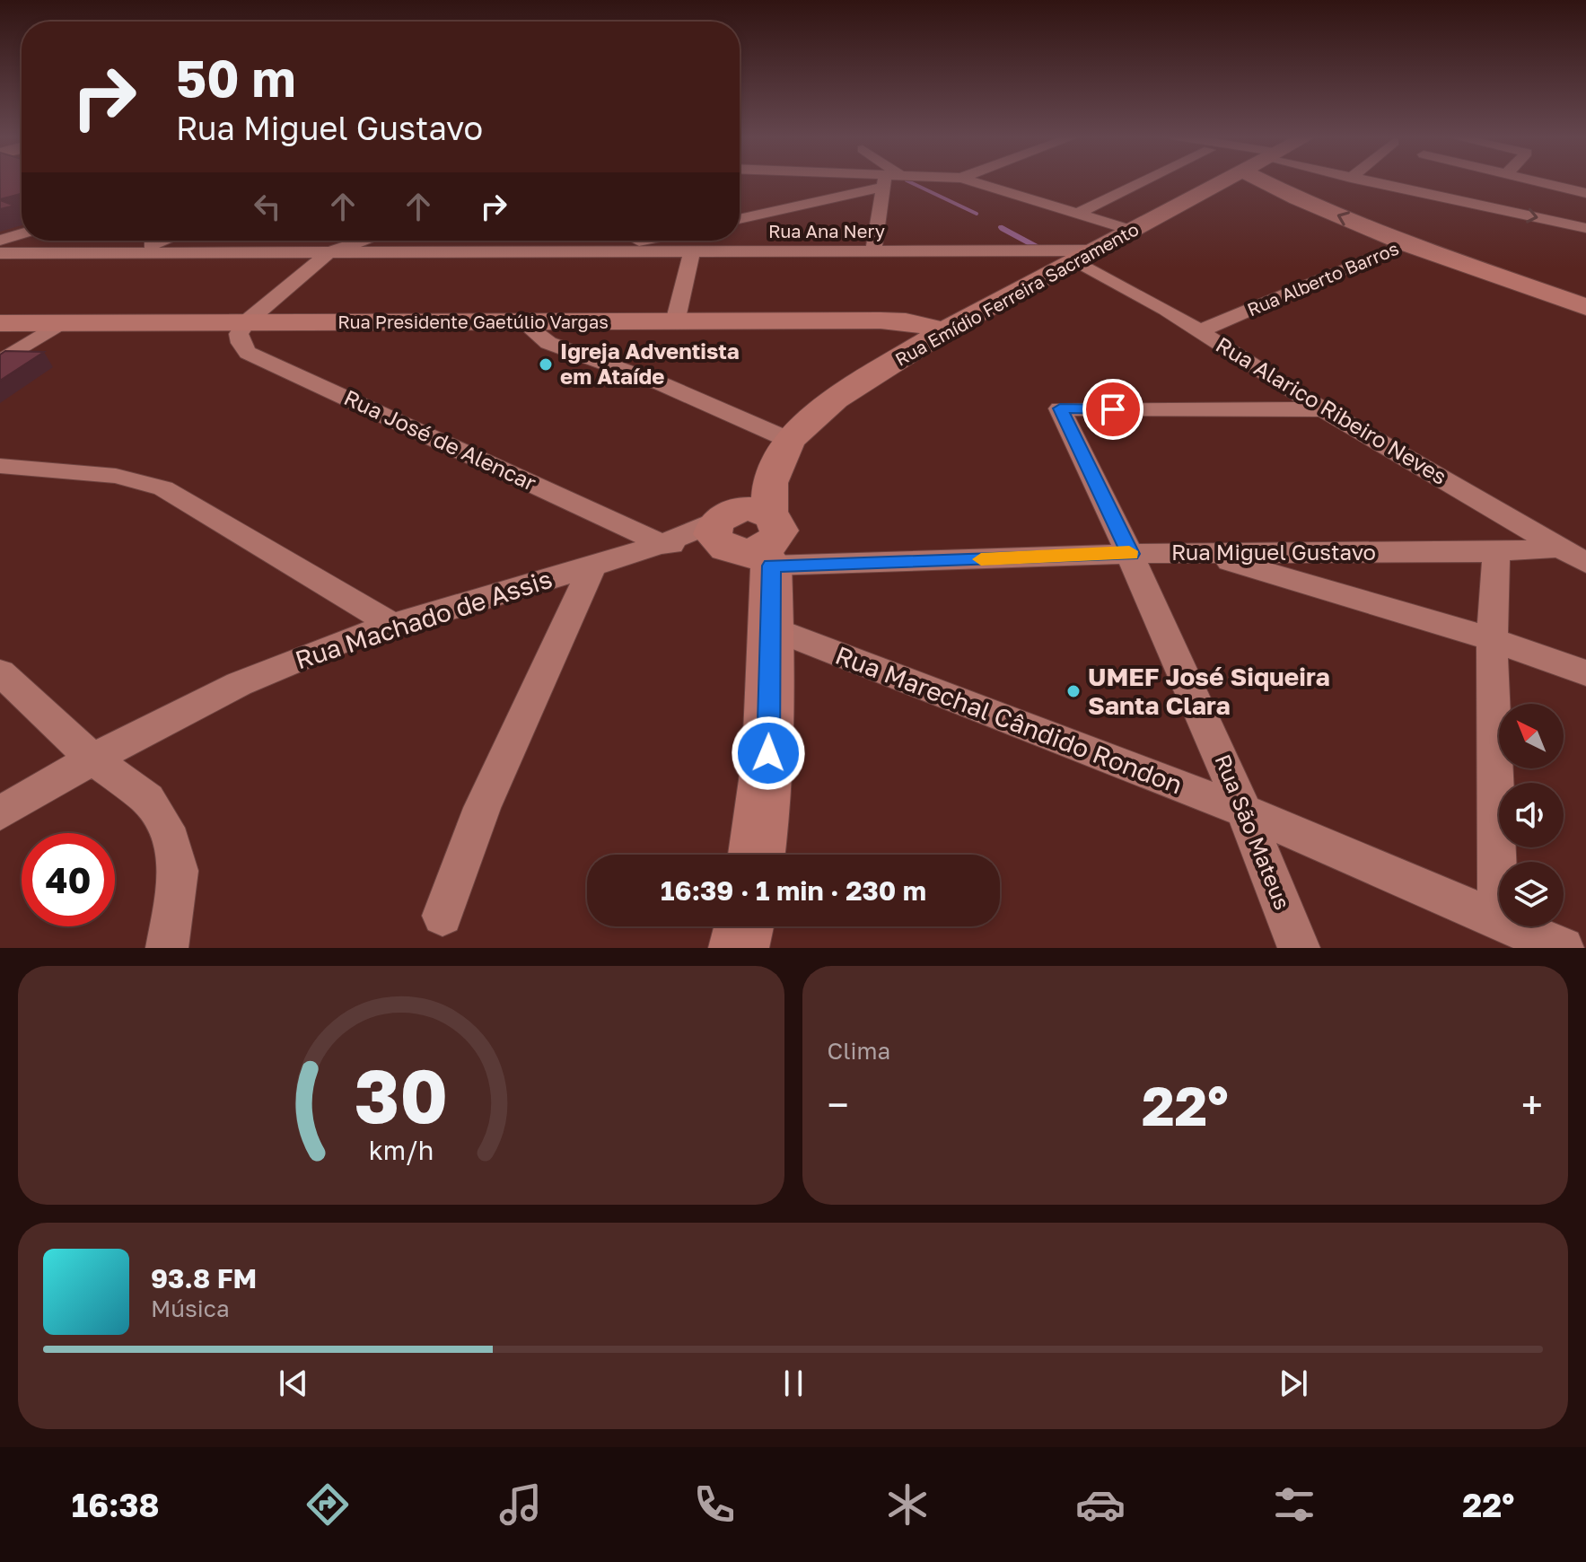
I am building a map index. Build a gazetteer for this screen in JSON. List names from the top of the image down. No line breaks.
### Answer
{"streets":{"street":["Rua Ana Nery","Rua Alberto Barros","Rua Emídio Ferreira Sacramento","Rua Presidente Gaetúlio Vargas","Rua Alarico Ribeiro Neves","Rua José de Alencar","Rua Miguel Gustavo","Rua Machado de Assis","Rua Marechal Cândido Rondon","Rua São Mateus"]},"crossings":[["Rua Ana Nery","Rua Emídio Ferreira Sacramento"],["Rua Ana Nery","Rua Alarico Ribeiro Neves"],["Rua Alberto Barros","Rua Alarico Ribeiro Neves"],["Rua Emídio Ferreira Sacramento","Rua Presidente Gaetúlio Vargas"],["Rua Emídio Ferreira Sacramento","Rua Alarico Ribeiro Neves"],["Rua Emídio Ferreira Sacramento","Rua Miguel Gustavo"],["Rua Emídio Ferreira Sacramento","Rua Machado de Assis"],["Rua Presidente Gaetúlio Vargas","Rua José de Alencar"],["Rua Alarico Ribeiro Neves","Rua Miguel Gustavo"],["Rua Alarico Ribeiro Neves","Rua São Mateus"],["Rua José de Alencar","Rua Machado de Assis"],["Rua Miguel Gustavo","Rua Machado de Assis"],["Rua Miguel Gustavo","Rua São Mateus"],["Rua Marechal Cândido Rondon","Rua São Mateus"]],"places":["Igreja Adventista em Ataíde","UMEF José Siqueira Santa Clara"],"north":"top left","page":{"turn":["50 m","Rua Miguel Gustavo"],"limit":"40","trip":"16:39 · 1 min · 230 m","tile":"Clima","heat":["−","22°","+"],"song":["93.8 FM","Música"],"tabs":["16:38","22°"],"gauge":["30","km/h"]}}
